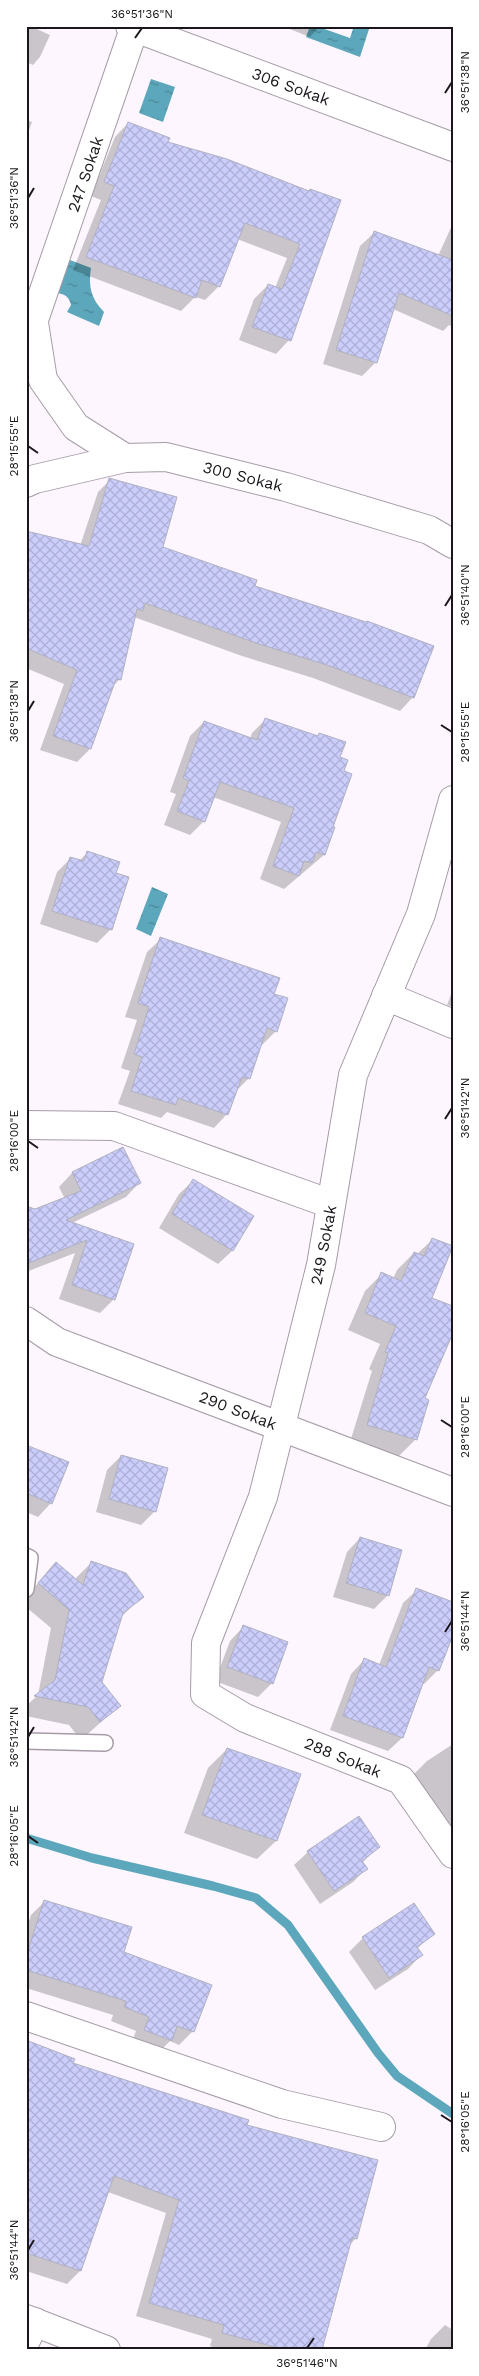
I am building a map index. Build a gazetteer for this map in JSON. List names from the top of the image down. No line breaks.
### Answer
{"streets":{"street":["306 Sokak","247 Sokak","300 Sokak","249 Sokak","290 Sokak","288 Sokak"]},"crossings":[["306 Sokak","247 Sokak"],["247 Sokak","300 Sokak"],["249 Sokak","290 Sokak"],["249 Sokak","288 Sokak"]],"coordinates":["36°51'36\"N","36°51'38\"N","28°15'55\"E","36°51'40\"N","36°51'42\"N","28°16'00\"E","36°51'44\"N","28°16'05\"E","36°51'46\"N"]}
